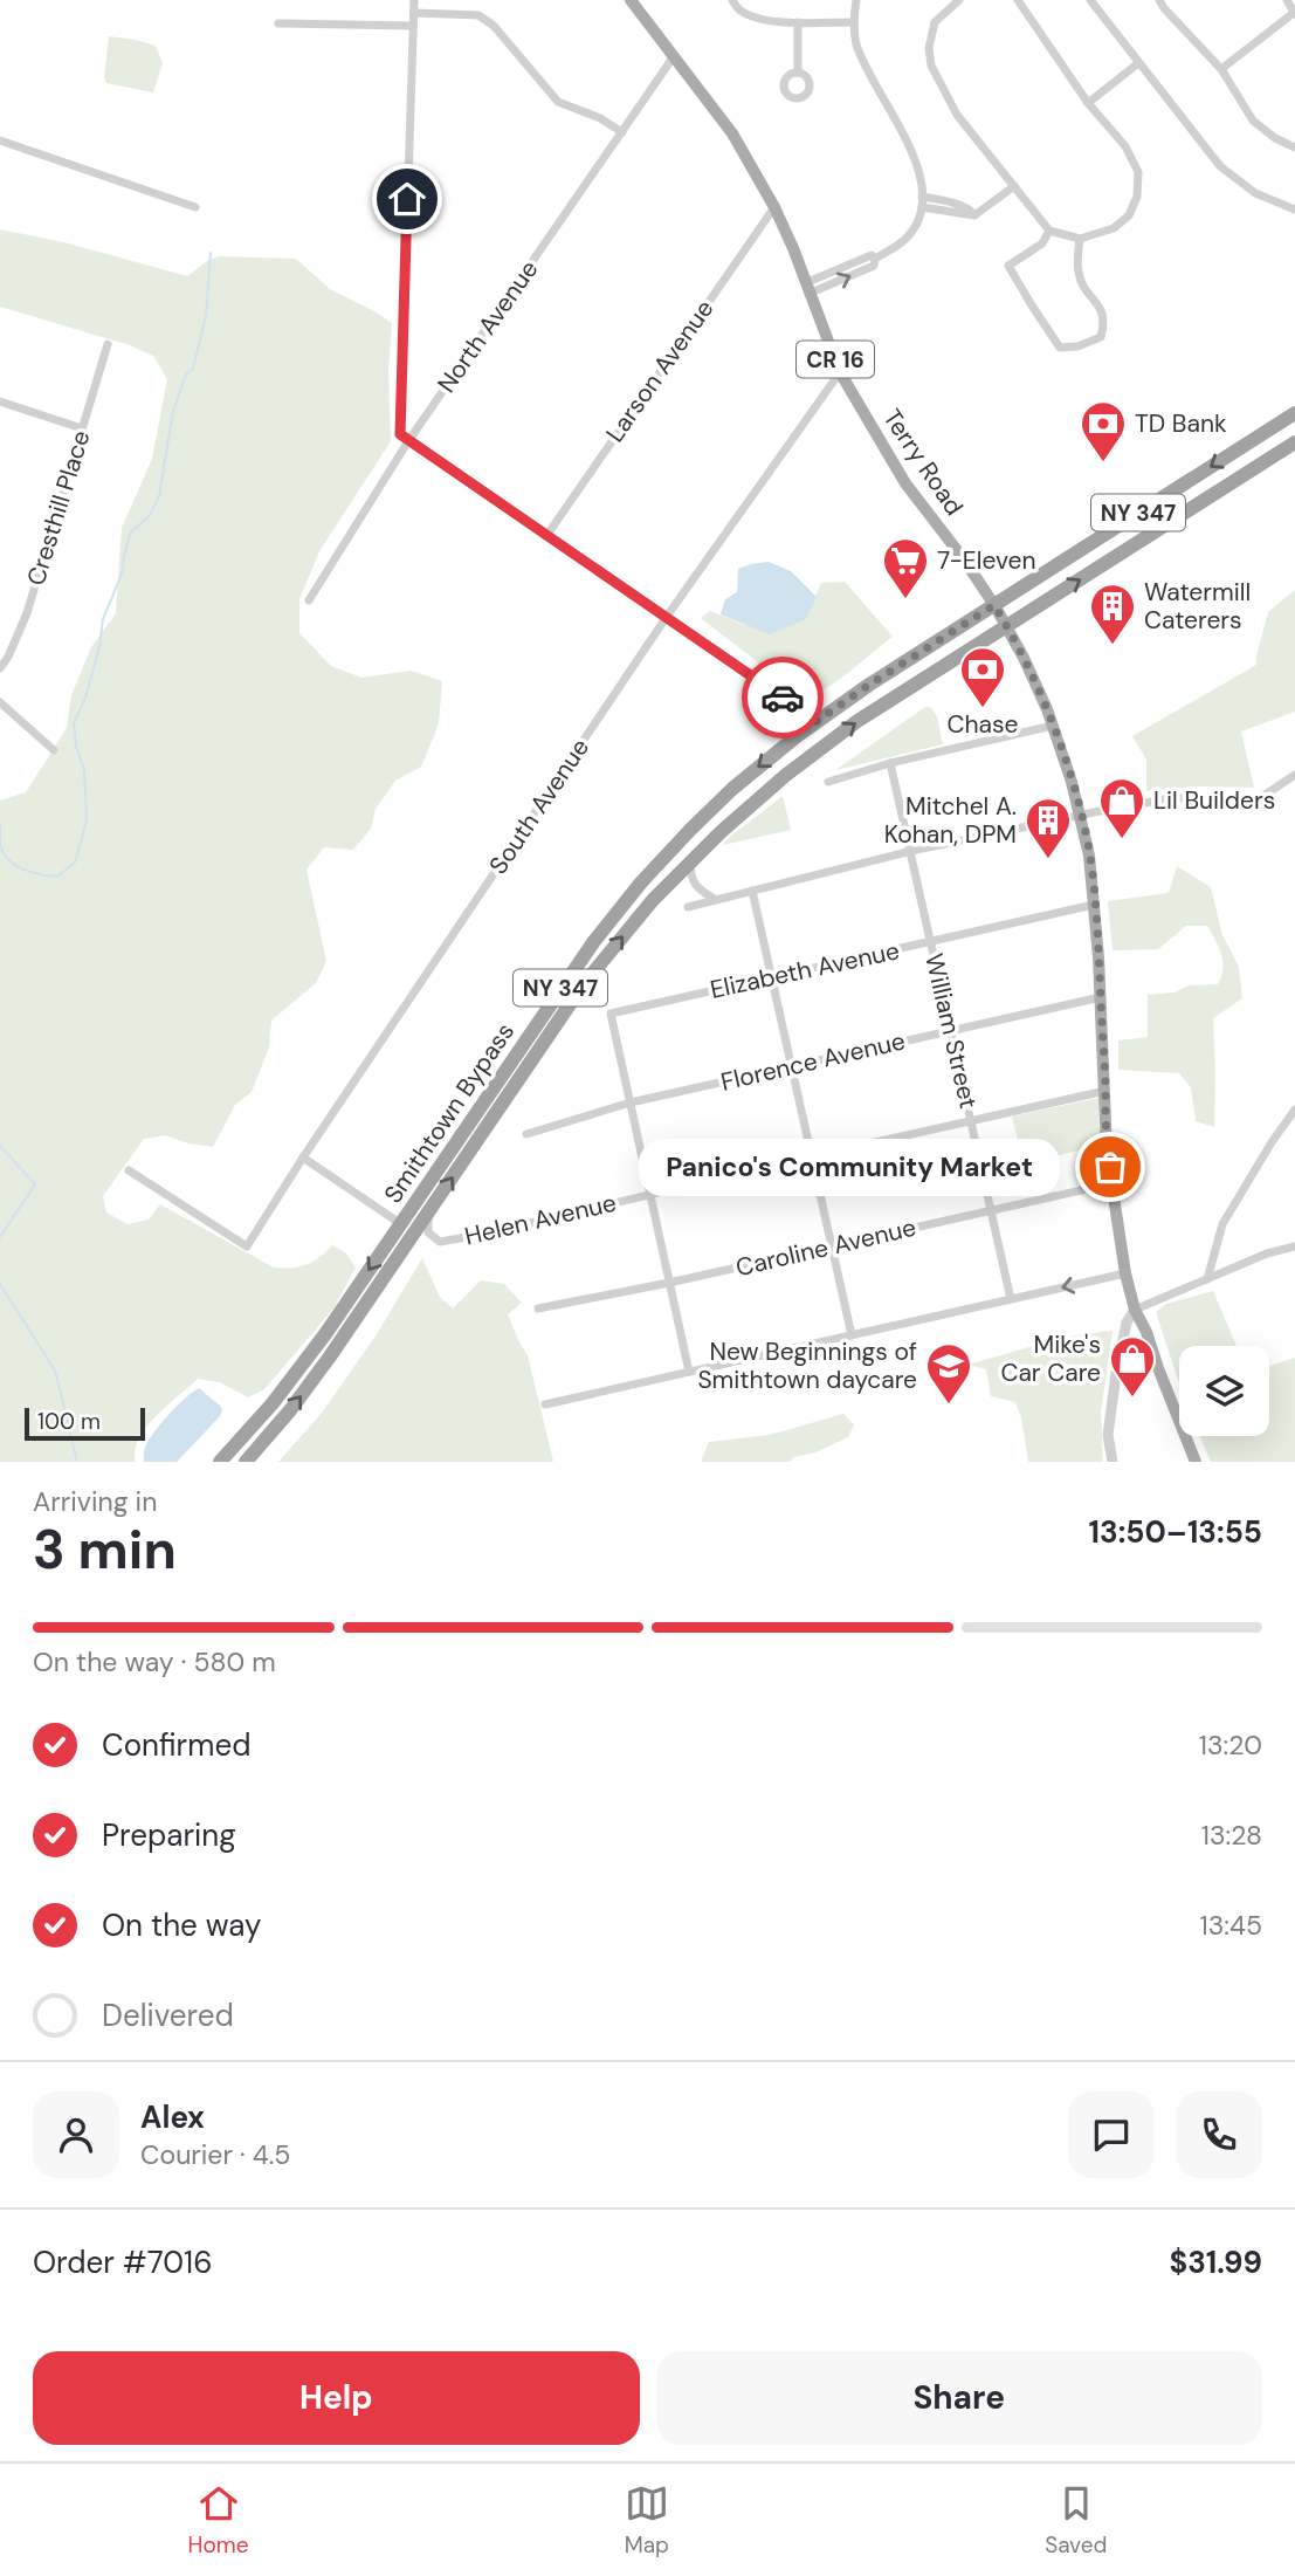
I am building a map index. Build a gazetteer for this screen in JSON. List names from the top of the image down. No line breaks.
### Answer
{"streets":{"highway":["NY 347","Smithtown Bypass"],"main road":["CR 16","Terry Road"],"street":["North Avenue","Larson Avenue","Cresthill Place","South Avenue","Elizabeth Avenue","William Street","Florence Avenue","Helen Avenue","Caroline Avenue"]},"crossings":[["North Avenue","Terry Road"],["CR 16","Terry Road"],["Larson Avenue","Terry Road"],["Terry Road","South Avenue"],["Terry Road","Elizabeth Avenue"],["Terry Road","Florence Avenue"],["Terry Road","Smithtown Bypass"],["Terry Road","Helen Avenue"],["Terry Road","Caroline Avenue"],["Elizabeth Avenue","William Street"],["Elizabeth Avenue","Florence Avenue"],["William Street","Florence Avenue"],["William Street","Helen Avenue"],["William Street","Caroline Avenue"],["Smithtown Bypass","Helen Avenue"]],"places":{"bank":["TD Bank","Chase"],"supermarket":["7-Eleven"],"building":["Watermill Caterers","Mitchel A. Kohan, DPM"],"shop":["Lil Builders","Mike's Car Care"],"other":["Panico's Community Market"],"school or university":["New Beginnings of Smithtown daycare"]},"scale_bar":"100 m","page":{"bubble":"Panico's Community Market","scale":"100 m","heading":["3 min","Arriving in","13:50–13:55"],"panel":["Alex","Courier · 4.5","Order #7016","$31.99"],"bar":"On the way · 580 m","list":[["Confirmed","13:20"],["Preparing","13:28"],["On the way","13:45"],"Delivered"],"buttons":["Help","Share"],"tabs":["Home","Map","Saved"]}}
